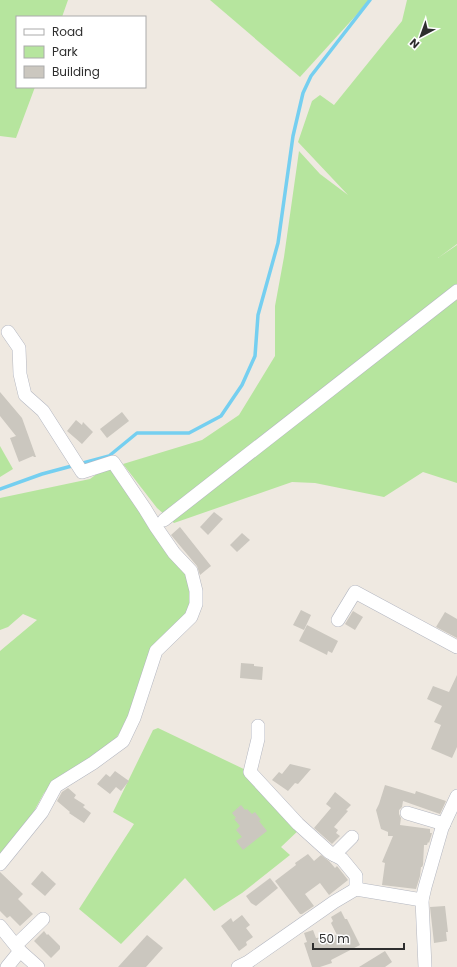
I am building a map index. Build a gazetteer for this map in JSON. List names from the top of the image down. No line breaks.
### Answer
{"legend":["Road","Park","Building"],"scale_bar":"50 m","north":"bottom left"}
